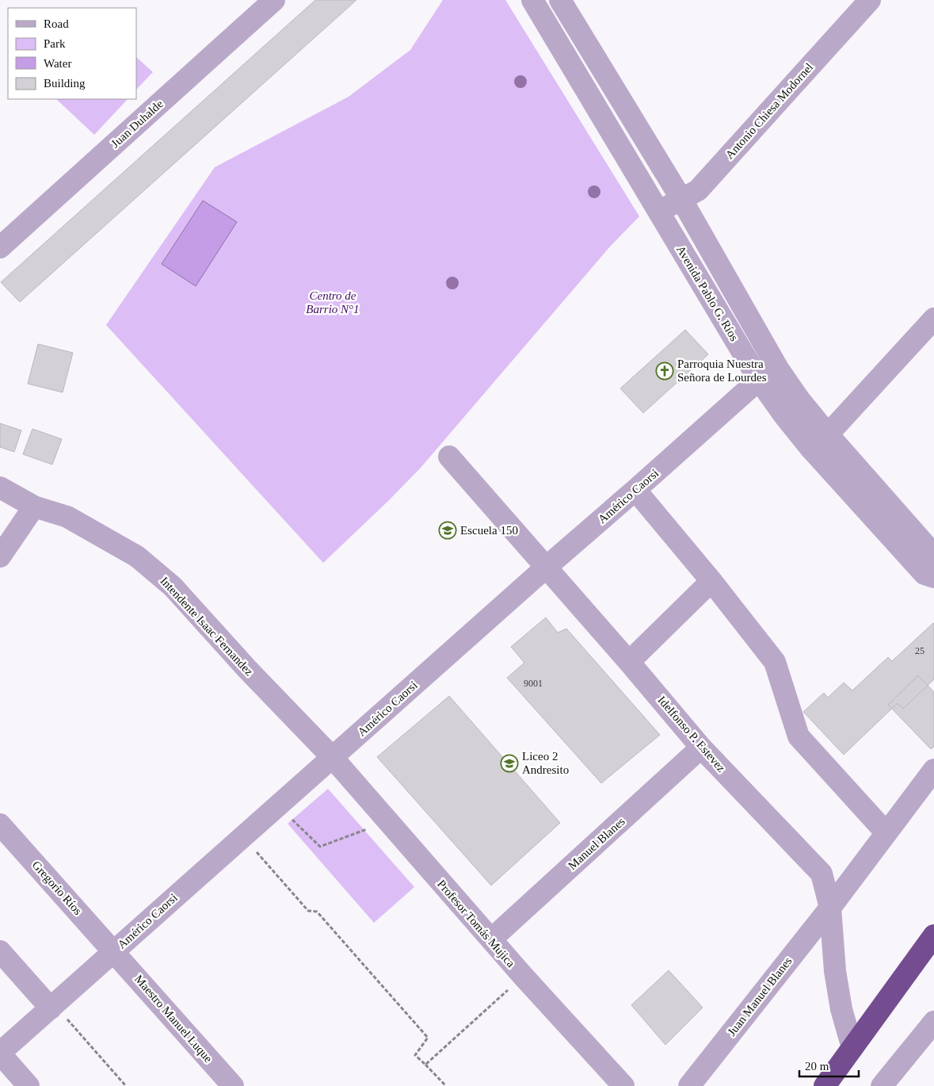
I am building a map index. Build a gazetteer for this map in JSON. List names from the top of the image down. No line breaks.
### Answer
{"streets":{"street":["Antonio Chiesa Modornel","Juan Duhalde","Avenida Pablo G. Ríos","Américo Caorsi","Intendente Isaac Fernandez","Idelfonso P. Estevez","Manuel Blanes","Gregorio Ríos","Profesor Tomás Mujica","Juan Manuel Blanes","Maestro Manuel Luque"]},"crossings":[["Antonio Chiesa Modornel","Avenida Pablo G. Ríos"],["Avenida Pablo G. Ríos","Américo Caorsi"],["Américo Caorsi","Intendente Isaac Fernandez"],["Américo Caorsi","Idelfonso P. Estevez"],["Américo Caorsi","Gregorio Ríos"],["Américo Caorsi","Profesor Tomás Mujica"],["Américo Caorsi","Maestro Manuel Luque"],["Intendente Isaac Fernandez","Profesor Tomás Mujica"],["Idelfonso P. Estevez","Manuel Blanes"],["Idelfonso P. Estevez","Juan Manuel Blanes"],["Manuel Blanes","Profesor Tomás Mujica"],["Gregorio Ríos","Maestro Manuel Luque"]],"parks":["Centro de Barrio N°1"],"places":{"church":["Parroquia Nuestra Señora de Lourdes"],"school or university":["Escuela 150","Liceo 2 Andresito"]},"house_numbers":["25","9001"],"legend":["Road","Park","Water","Building"],"scale_bar":"20 m"}
